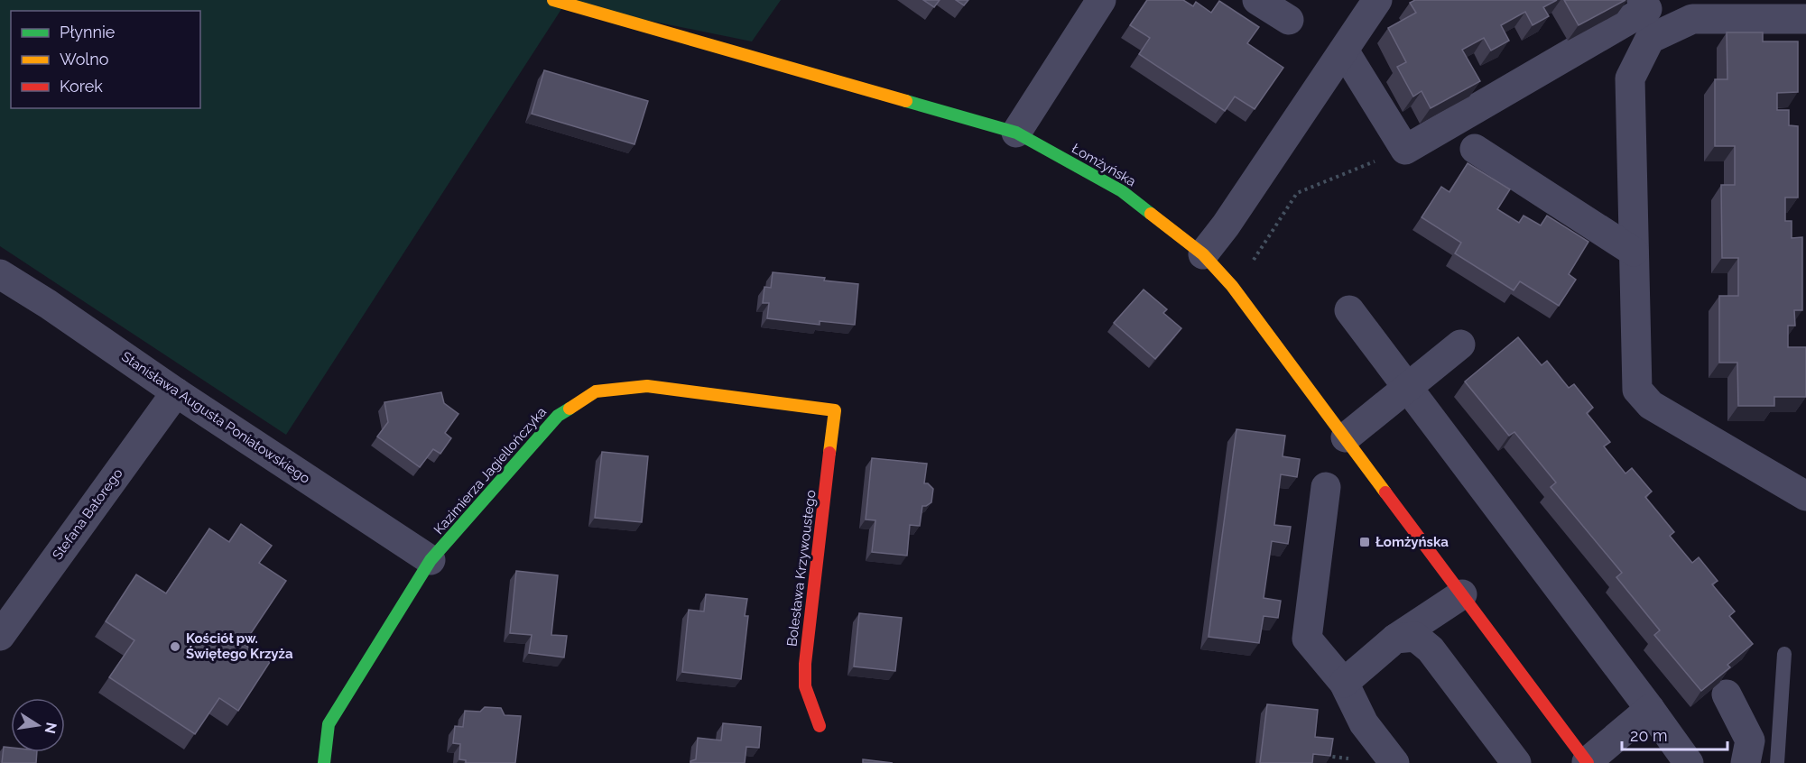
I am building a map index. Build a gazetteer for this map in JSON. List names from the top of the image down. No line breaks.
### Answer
{"streets":{"street":["Łomżyńska","Stanisława Augusta Poniatowskiego","Kazimierza Jagiellończyka","Stefana Batorego","Bolesława Krzywoustego"]},"crossings":[["Stanisława Augusta Poniatowskiego","Kazimierza Jagiellończyka"],["Stanisława Augusta Poniatowskiego","Stefana Batorego"],["Kazimierza Jagiellończyka","Bolesława Krzywoustego"]],"places":{"transit":["Łomżyńska"],"other":["Kościół pw. Świętego Krzyża"]},"legend":["Płynnie","Wolno","Korek"],"scale_bar":"20 m","north":"right"}
